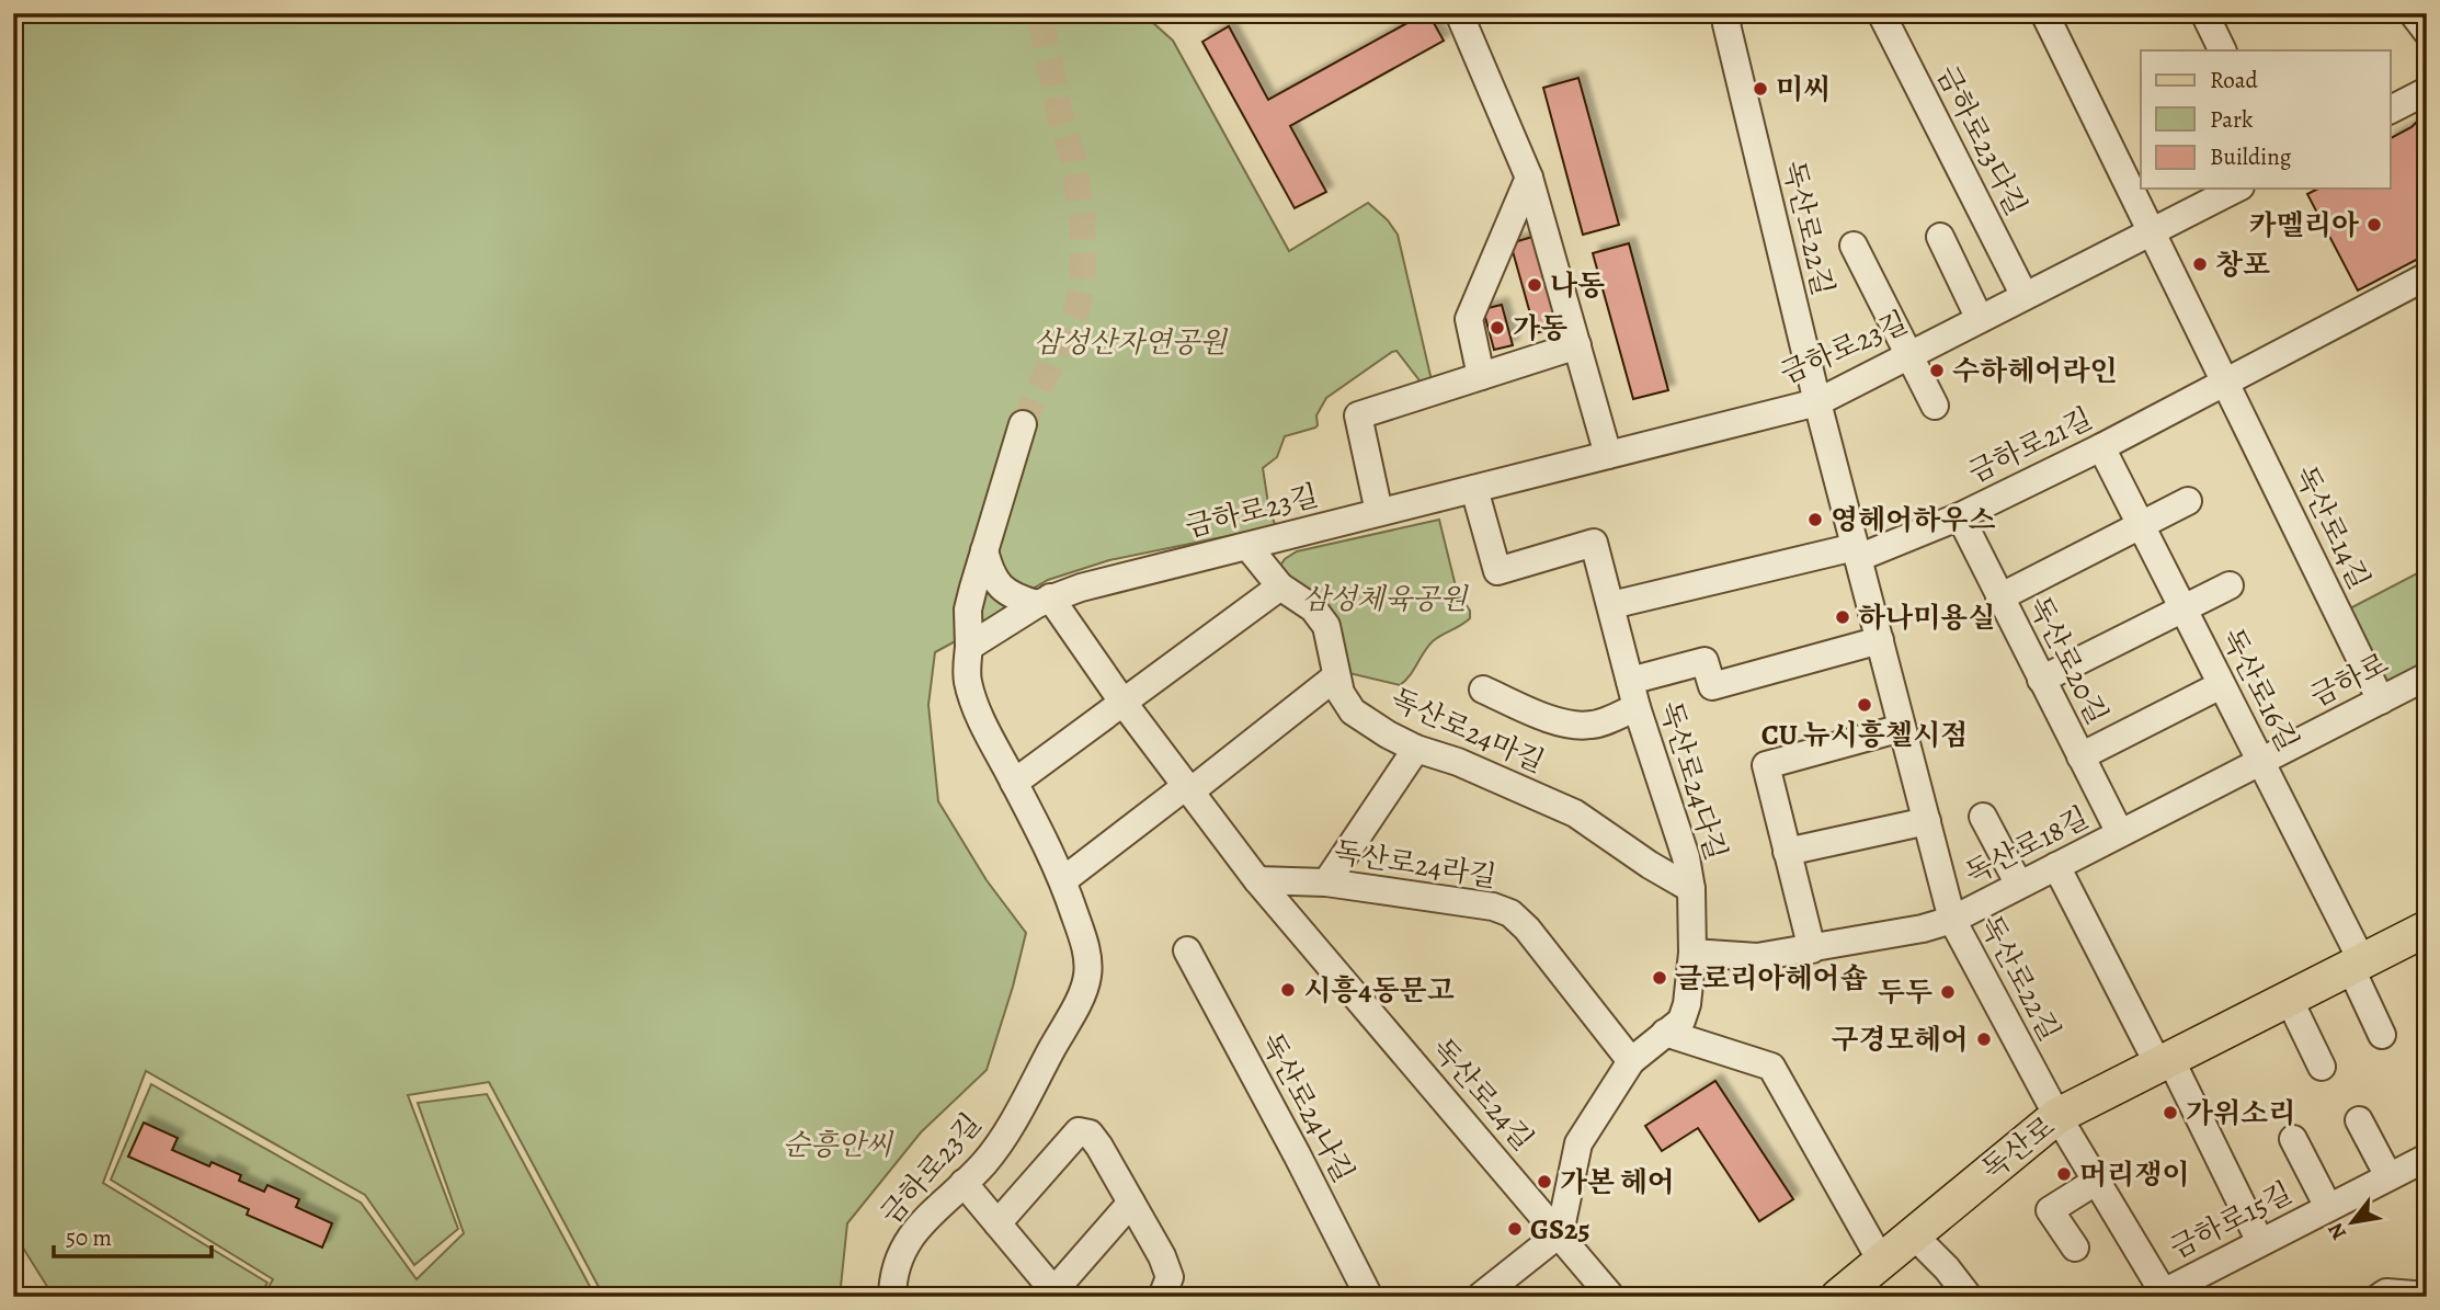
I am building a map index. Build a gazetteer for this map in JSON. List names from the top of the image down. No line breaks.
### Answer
{"streets":{"main road":["독산로"],"street":["금하로23다길","독산로22길","금하로23길","금하로21길","독산로14길","독산로20길","금하로","독산로16길","독산로24마길","독산로24다길","독산로18길","독산로24라길","독산로24길","독산로24나길","금하로15길"]},"crossings":[["금하로23다길","금하로23길"],["독산로22길","금하로23길"],["독산로22길","금하로21길"],["독산로22길","독산로18길"],["독산로22길","독산로"],["독산로22길","금하로15길"],["금하로23길","독산로24마길"],["금하로23길","독산로24다길"],["금하로23길","독산로24길"],["금하로21길","독산로14길"],["금하로21길","독산로20길"],["금하로21길","독산로16길"],["독산로14길","금하로"],["독산로20길","독산로18길"],["금하로","독산로16길"],["금하로","독산로18길"],["독산로16길","독산로18길"],["독산로16길","독산로"],["독산로24마길","독산로24다길"],["독산로24다길","독산로18길"],["독산로24다길","독산로24라길"],["독산로24다길","독산로24길"],["독산로24라길","독산로24길"]],"parks":["삼성산자연공원","삼성체육공원","순흥안씨"],"places":["미씨","카멜리아","창포","나동","가동","수하헤어라인","영헤어하우스","하나미용실","CU 뉴시흥첼시점","글로리아헤어숍","시흥4동문고","두두","구경모헤어","가위소리","머리쟁이","가본 헤어","GS25"],"legend":["Road","Park","Building"],"scale_bar":"50 m","north":"bottom left"}
